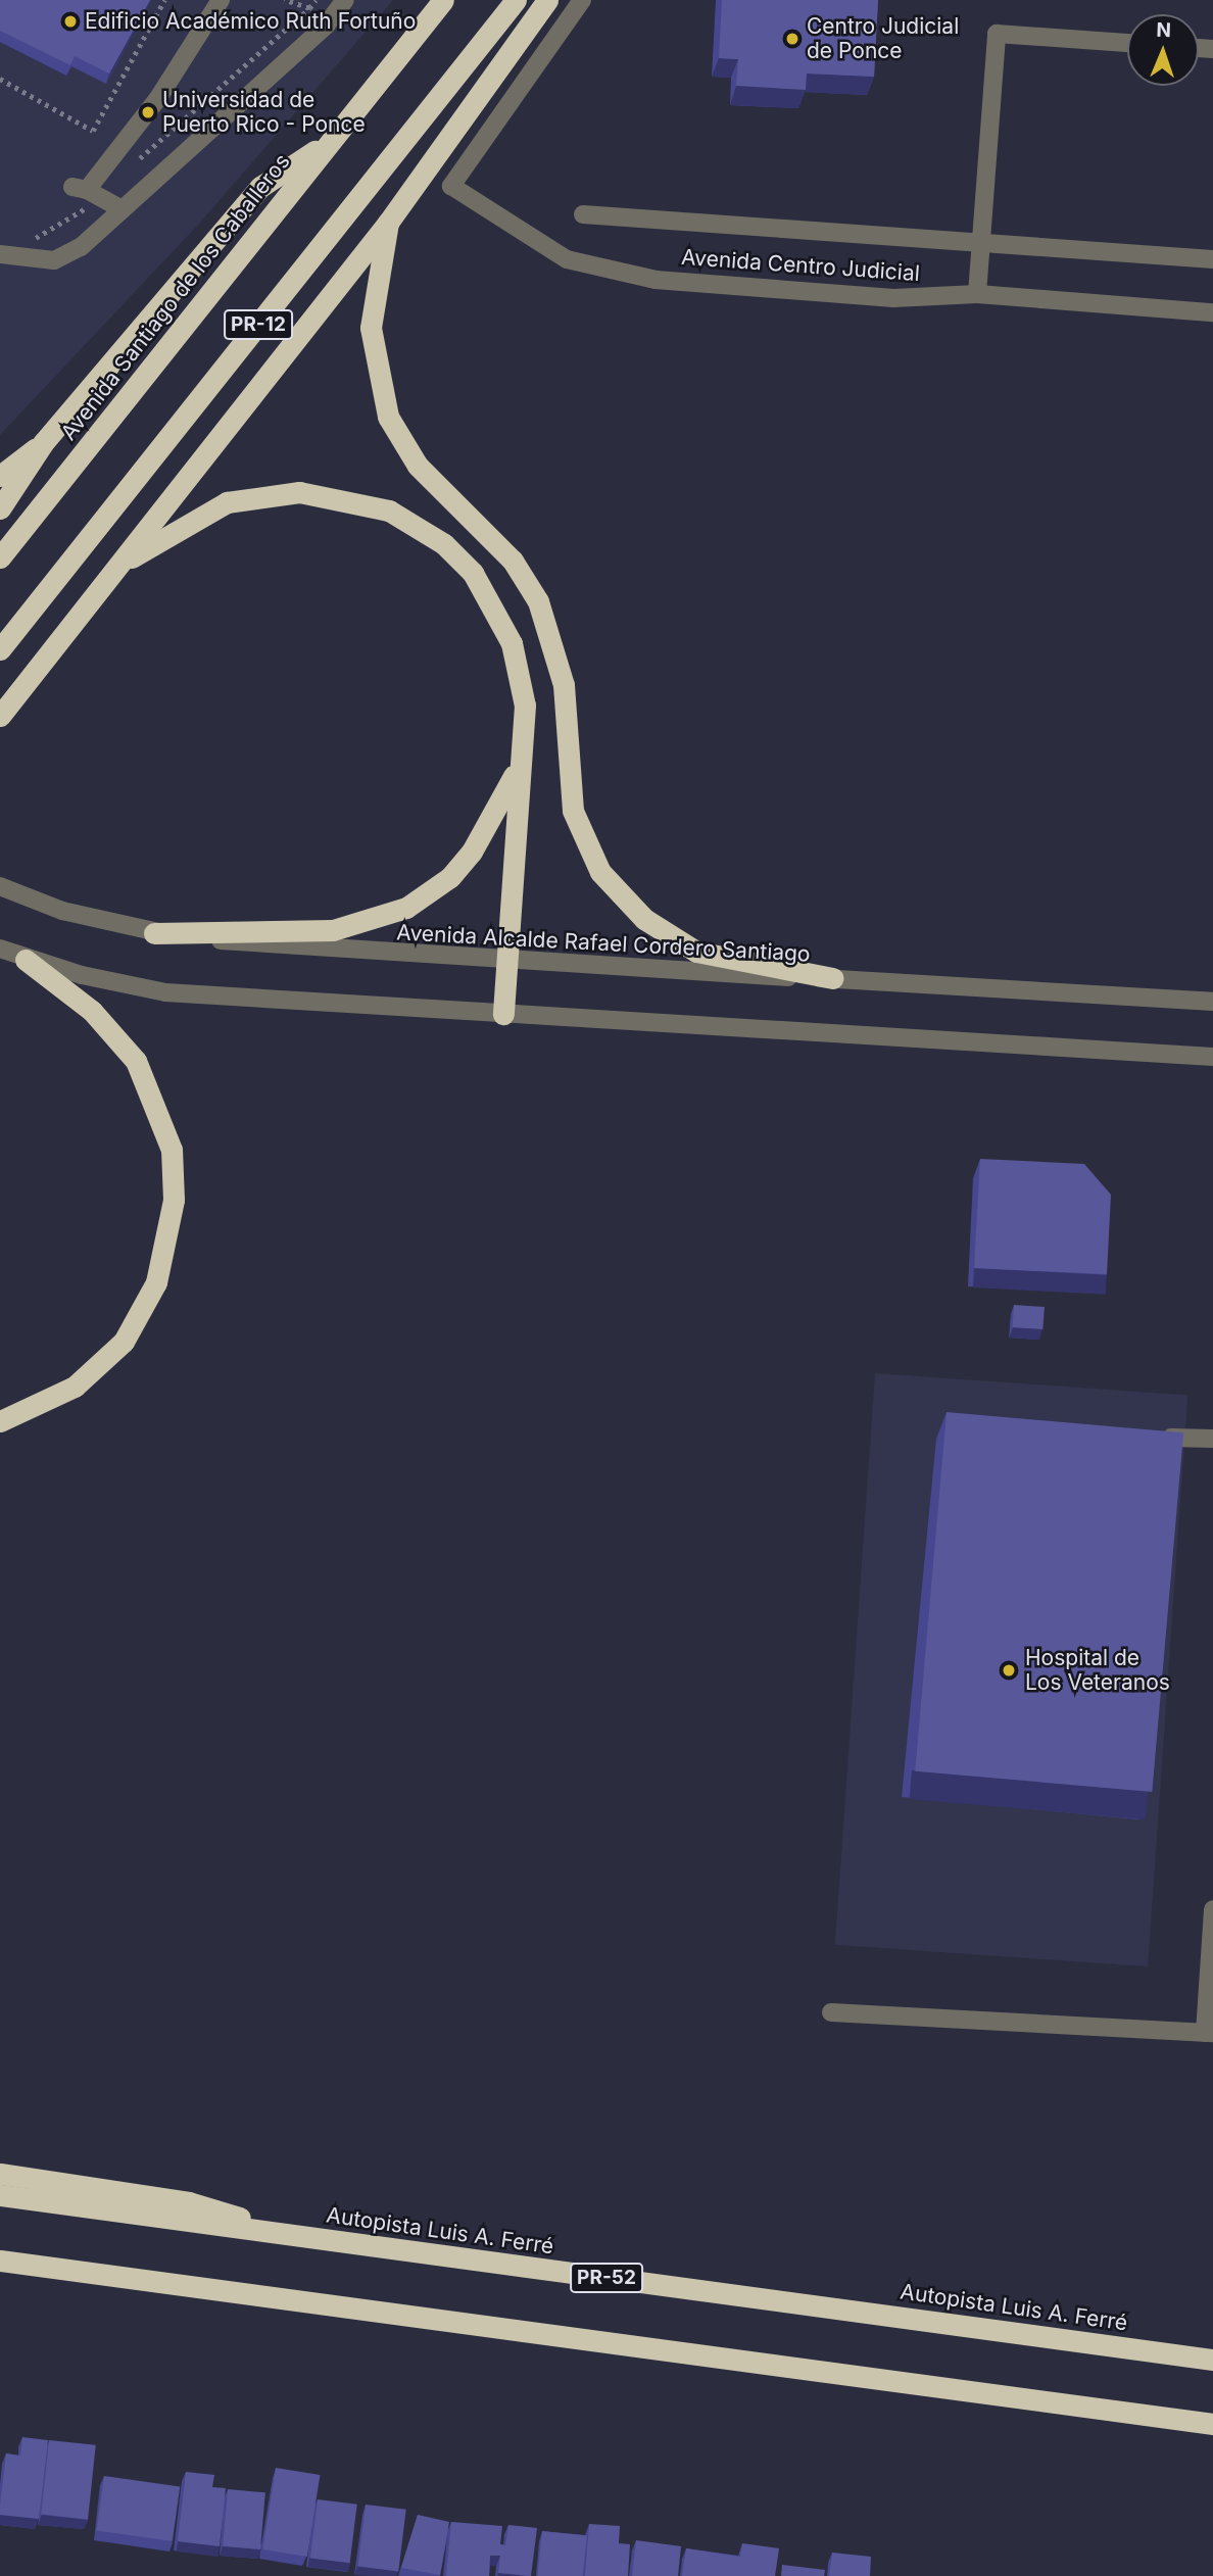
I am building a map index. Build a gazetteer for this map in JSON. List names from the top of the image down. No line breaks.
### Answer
{"streets":{"highway":["Avenida Santiago de los Caballeros","PR-12","Autopista Luis A. Ferré","PR-52"],"street":["Avenida Centro Judicial","Avenida Alcalde Rafael Cordero Santiago"]},"places":["Edificio Académico Ruth Fortuño","Centro Judicial de Ponce","Universidad de Puerto Rico - Ponce","Hospital de Los Veteranos"],"north":"top"}
